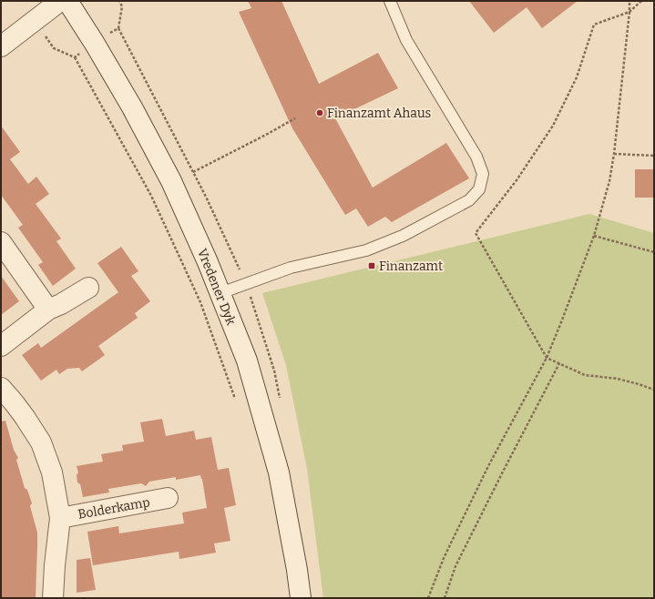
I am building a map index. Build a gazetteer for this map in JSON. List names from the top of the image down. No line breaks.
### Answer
{"streets":{"main road":["Vredener Dyk","Bolderkamp"]},"places":{"other":["Finanzamt Ahaus"],"transit":["Finanzamt"]}}
